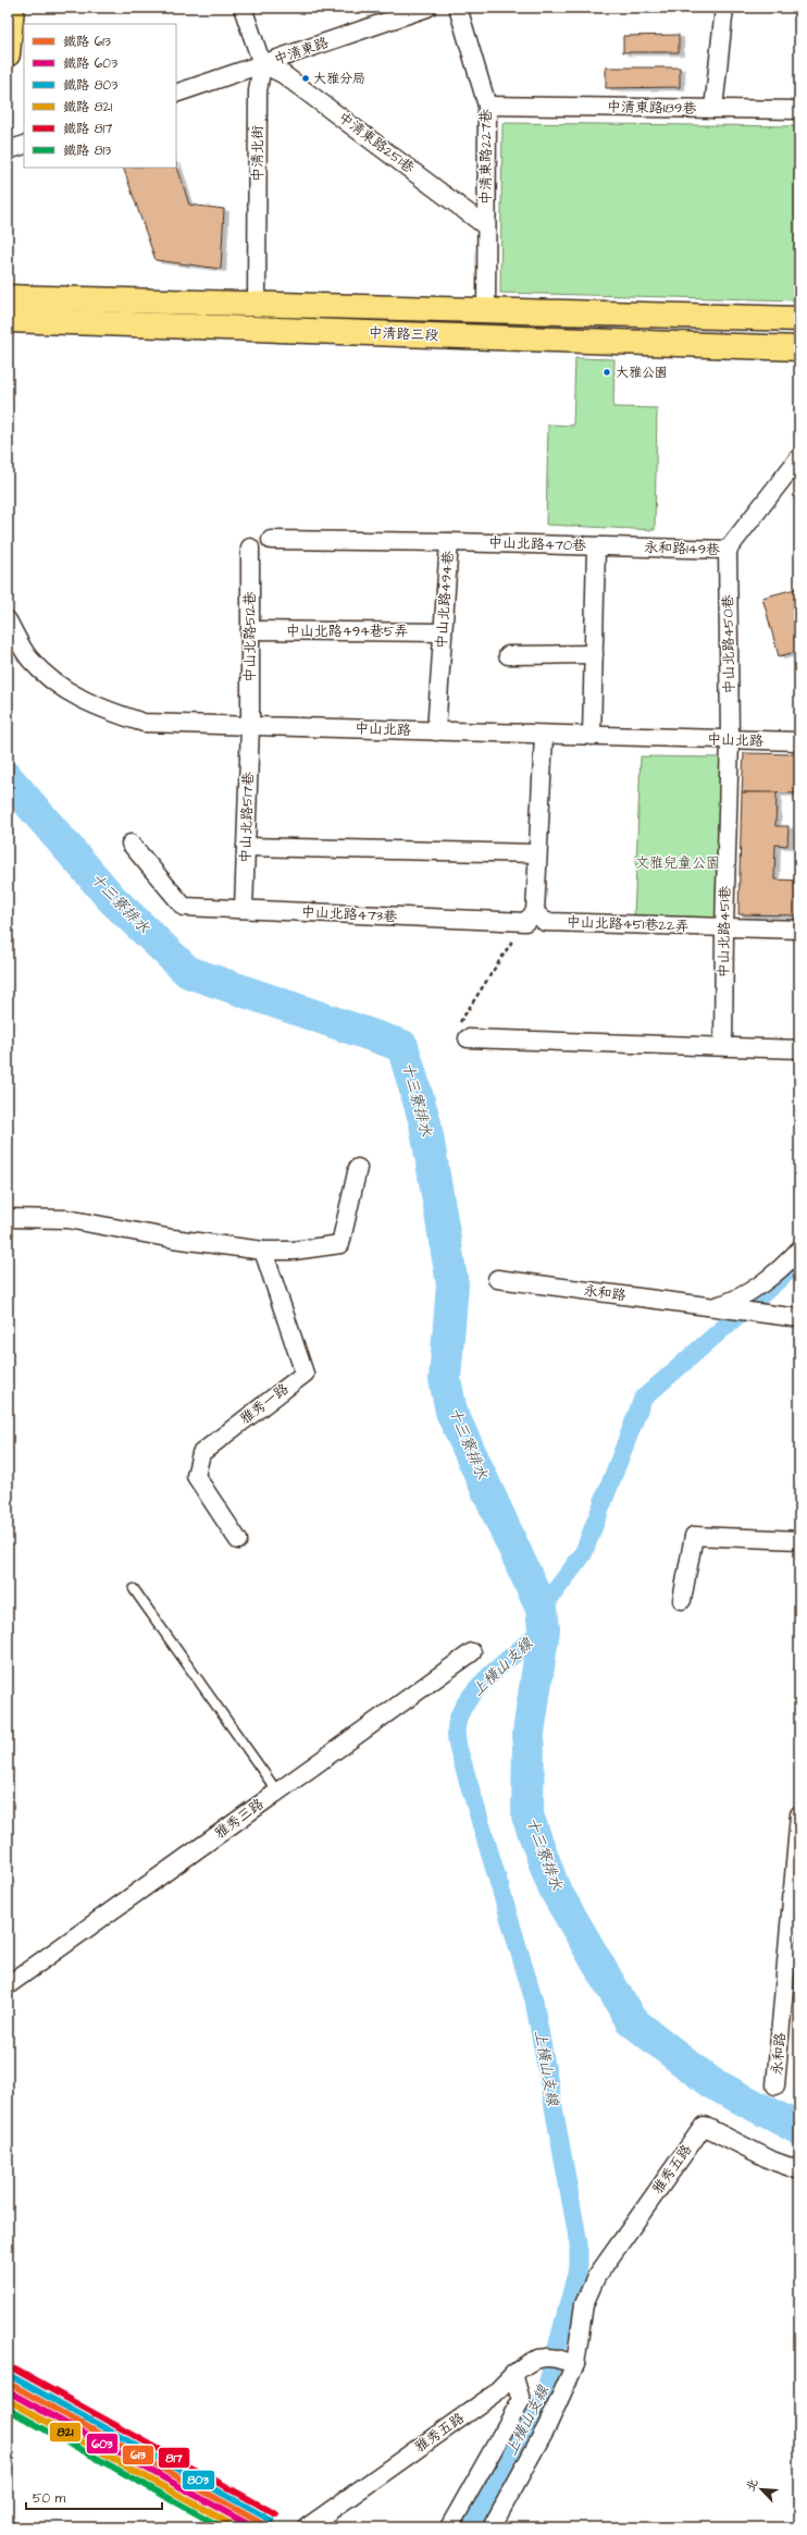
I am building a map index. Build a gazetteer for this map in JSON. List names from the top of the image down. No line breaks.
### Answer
{"streets":{"main road":["中清路三段"],"street":["中清東路","中清東路189巷","中清東路251巷","中清北街","中清東路227巷","中山北路470巷","永和路149巷","中山北路494巷","中山北路494巷5弄","中山北路512巷","中山北路450巷","中山北路","中山北路517巷","中山北路473巷","中山北路451巷22弄","中山北路451巷","永和路","雅秀一路","雅秀三路","雅秀五路"]},"crossings":[["中清東路","中清東路251巷"],["中清東路","中清北街"],["中清東路189巷","中清東路227巷"],["中清東路251巷","中清北街"],["中清東路251巷","中清東路227巷"],["中清北街","中清路三段"],["中清東路227巷","中清路三段"],["中山北路470巷","永和路149巷"],["中山北路470巷","中山北路494巷"],["中山北路470巷","中山北路"],["永和路149巷","中山北路450巷"],["中山北路494巷","中山北路494巷5弄"],["中山北路494巷","中山北路"],["中山北路494巷5弄","中山北路512巷"],["中山北路512巷","中山北路"],["中山北路512巷","中山北路517巷"],["中山北路450巷","中山北路"],["中山北路450巷","中山北路451巷"],["中山北路","中山北路517巷"],["中山北路","中山北路451巷"],["中山北路517巷","中山北路473巷"],["中山北路473巷","中山北路451巷22弄"],["中山北路451巷22弄","中山北路451巷"]],"water":["十三寮排水","上橫山支線"],"parks":["文雅兒童公園"],"places":["大雅分局","大雅公園"],"lines":["rail line 817","rail line 803","rail line 613","rail line 603","rail line 821","rail line 813"],"legend":["鐵路 613","鐵路 603","鐵路 803","鐵路 821","鐵路 817","鐵路 813"],"scale_bar":"50 m","north":"top left"}
